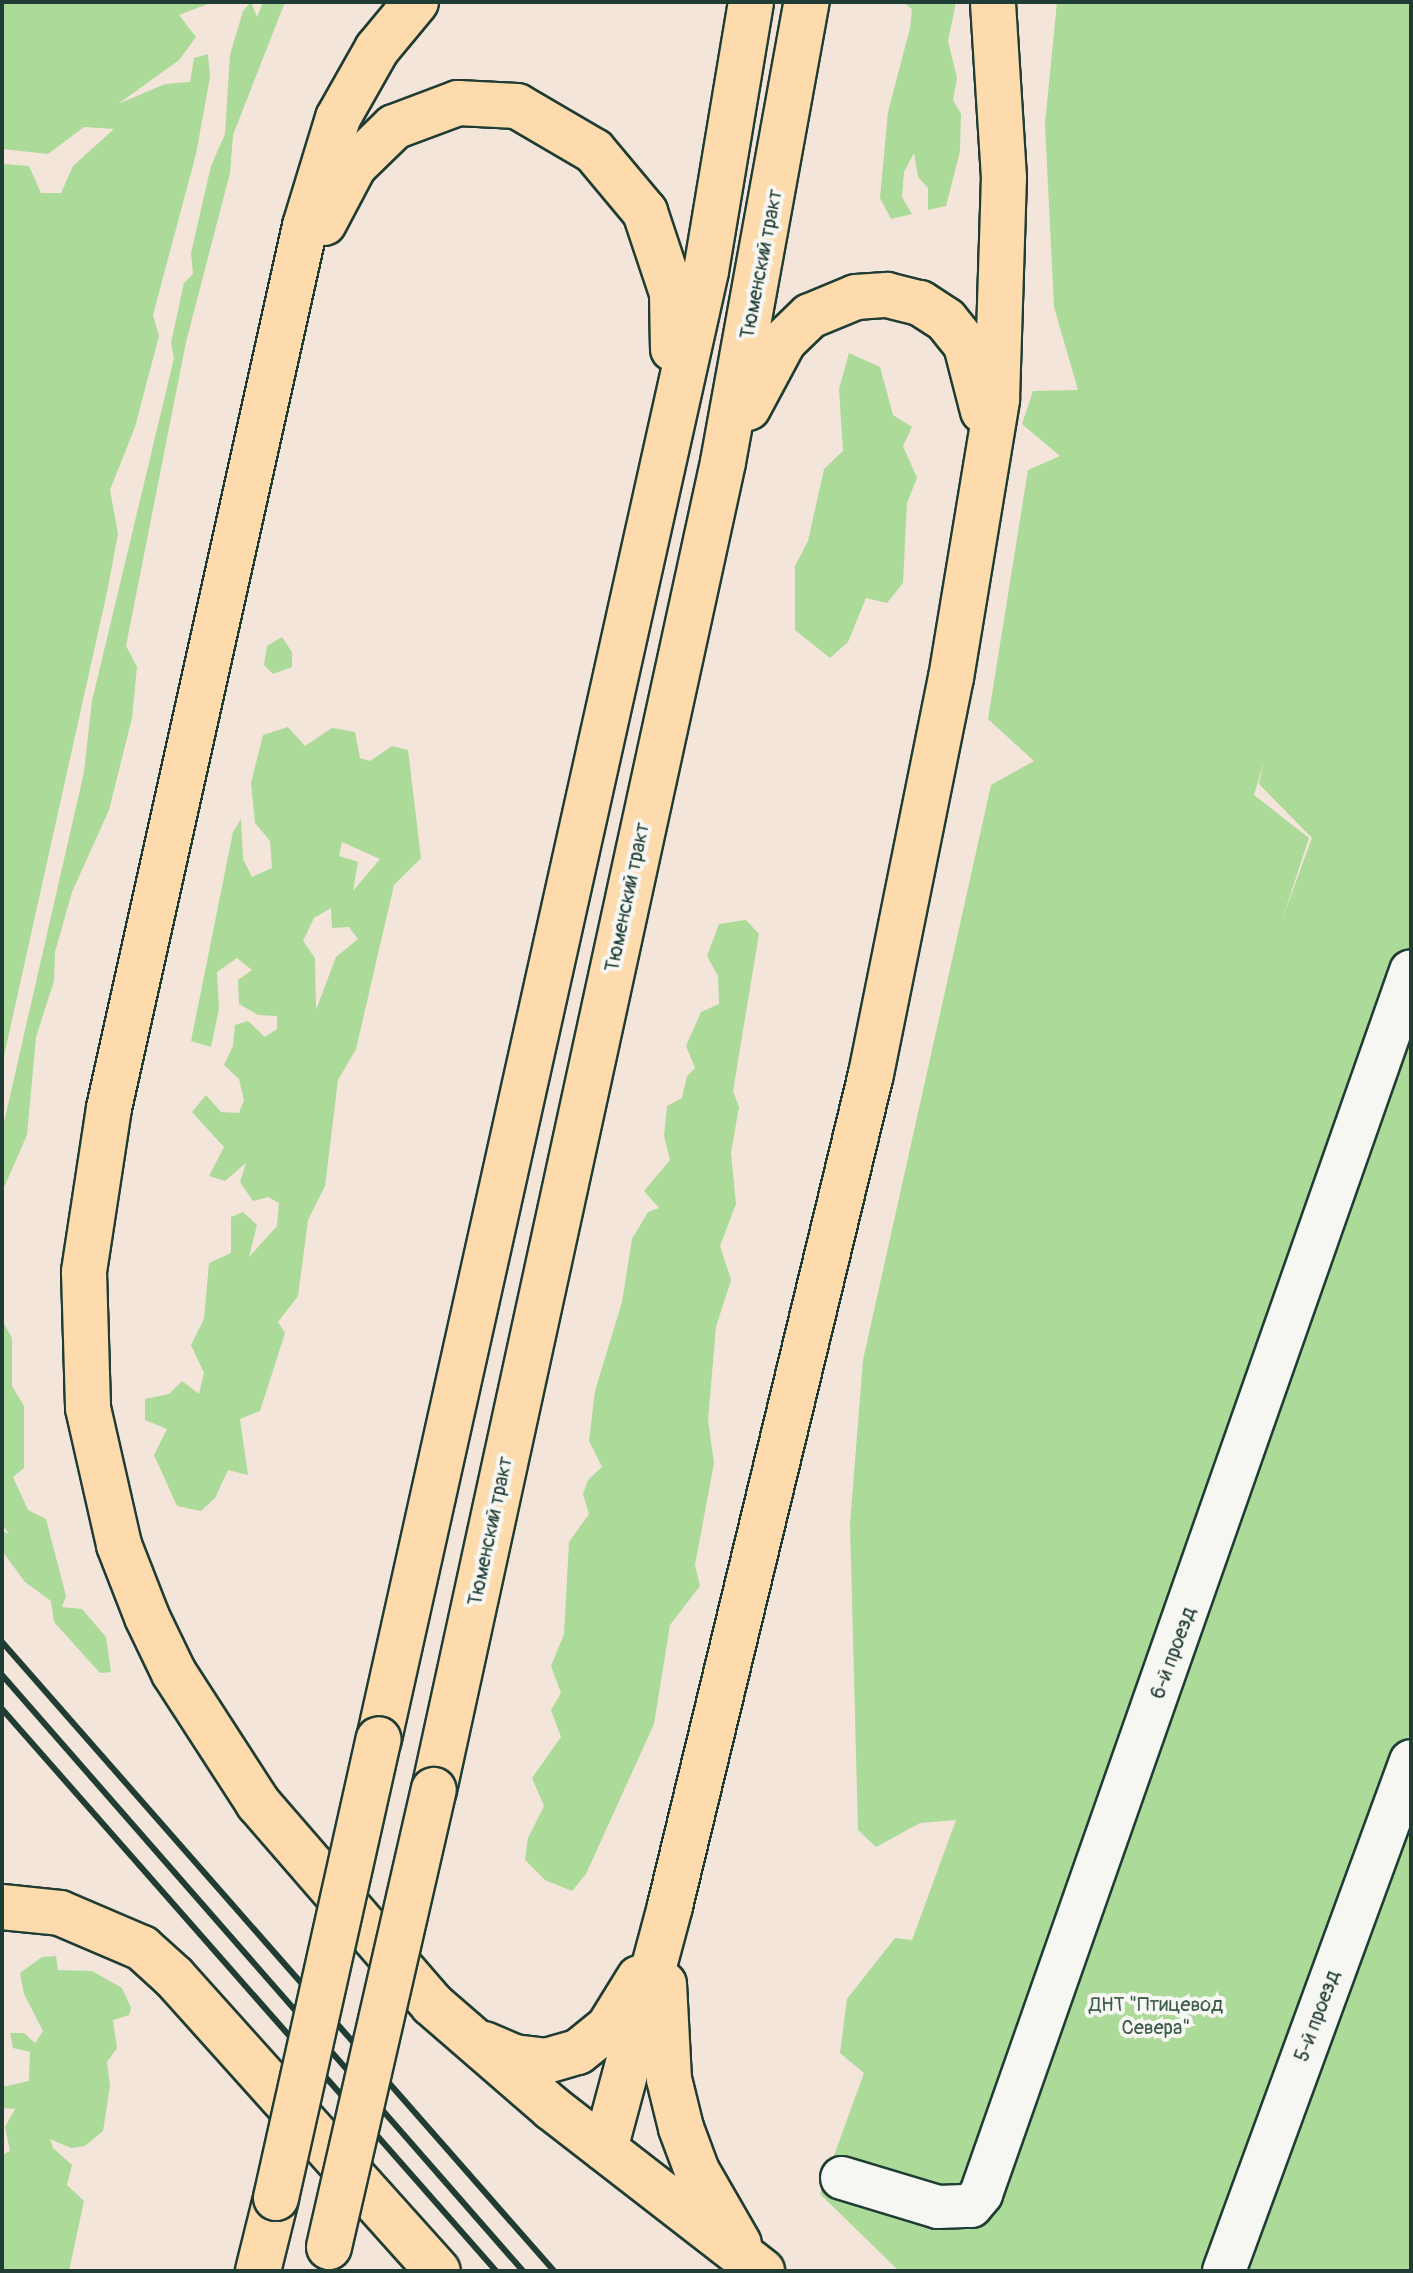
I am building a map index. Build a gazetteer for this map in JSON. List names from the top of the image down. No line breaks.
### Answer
{"streets":{"main road":["Тюменский тракт"],"street":["6-й проезд","5-й проезд"]},"parks":["ДНТ \"Птицевод Севера\""]}
